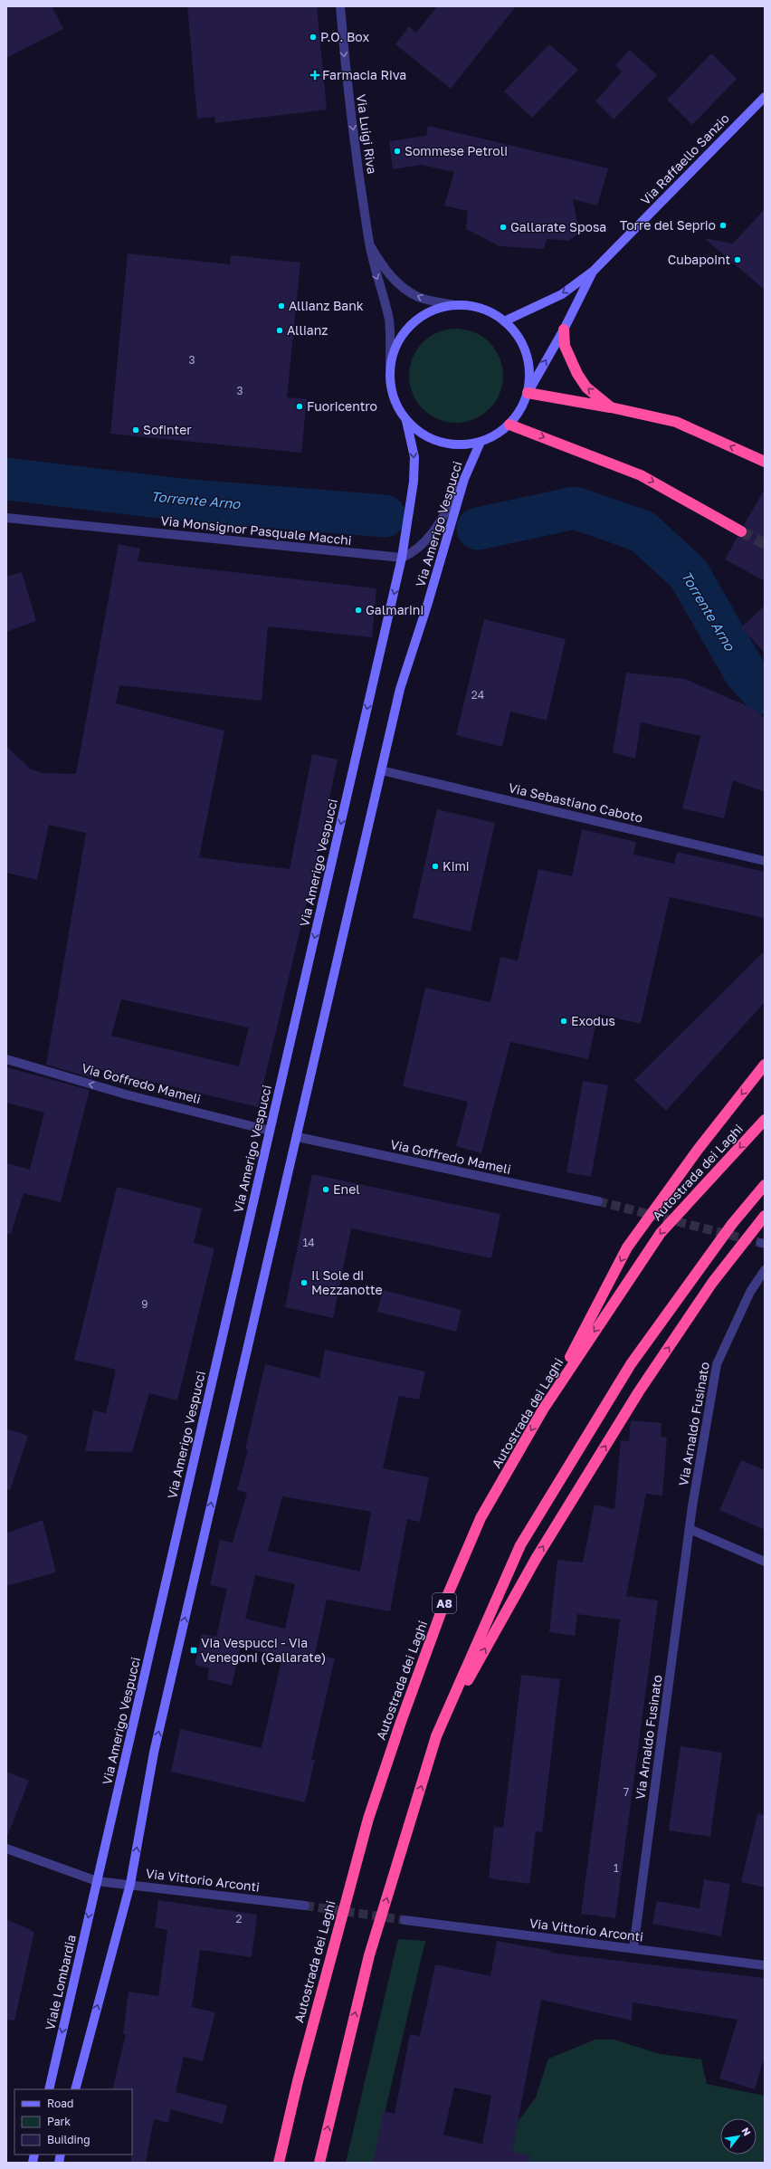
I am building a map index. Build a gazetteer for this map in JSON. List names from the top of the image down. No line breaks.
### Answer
{"streets":{"highway":["Autostrada dei Laghi","A8"],"main road":["Via Raffaello Sanzio","Via Amerigo Vespucci","Viale Lombardia"],"street":["Via Luigi Riva","Via Monsignor Pasquale Macchi","Via Sebastiano Caboto","Via Goffredo Mameli","Via Arnaldo Fusinato","Via Vittorio Arconti"]},"crossings":[["Via Raffaello Sanzio","Via Amerigo Vespucci"],["Via Amerigo Vespucci","Via Monsignor Pasquale Macchi"],["Via Amerigo Vespucci","Via Sebastiano Caboto"],["Via Amerigo Vespucci","Via Goffredo Mameli"],["Via Amerigo Vespucci","Via Vittorio Arconti"],["Via Amerigo Vespucci","Viale Lombardia"],["Via Arnaldo Fusinato","Via Vittorio Arconti"],["Via Vittorio Arconti","Viale Lombardia"]],"one_way":["Via Goffredo Mameli"],"water":["Torrente Arno"],"places":{"other":["P.O. Box","Sommese Petroli","Torre del Seprio","Gallarate Sposa","Cubapoint","Allianz Bank","Allianz","Fuoricentro","Sofinter","Galmarini","Kimi","Exodus","Enel","Il Sole di Mezzanotte"],"health":["Farmacia Riva"],"transit":["Via Vespucci - Via Venegoni (Gallarate)"]},"house_numbers":["3","3","24","14","9","7","1","2"],"legend":["Road","Park","Building"],"north":"top right"}
